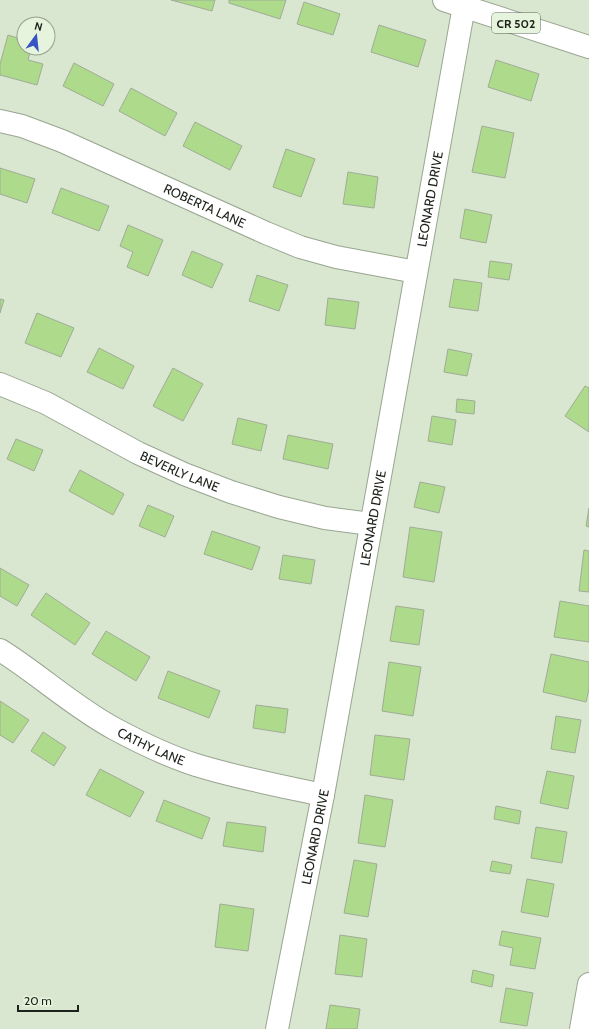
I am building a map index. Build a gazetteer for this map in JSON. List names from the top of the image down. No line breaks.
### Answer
{"streets":{"street":["CR 502","LEONARD DRIVE","ROBERTA LANE","BEVERLY LANE","CATHY LANE"]},"crossings":[["CR 502","LEONARD DRIVE"],["LEONARD DRIVE","ROBERTA LANE"],["LEONARD DRIVE","BEVERLY LANE"],["LEONARD DRIVE","CATHY LANE"]],"scale_bar":"20 m","north":"top"}
